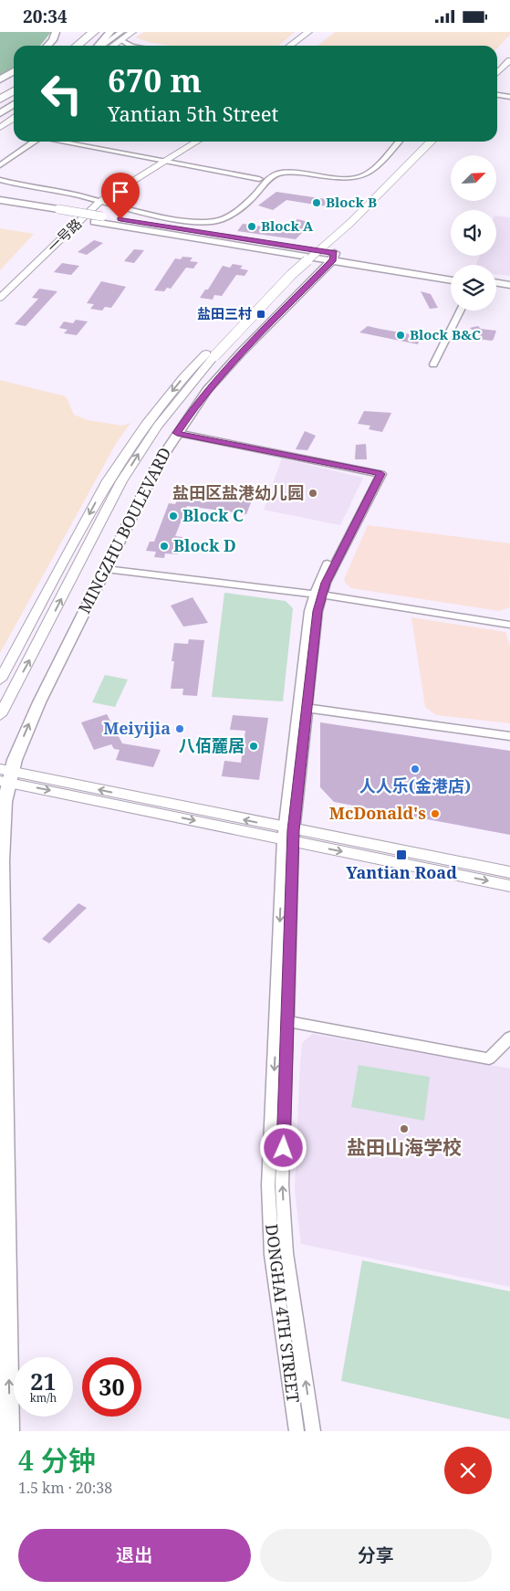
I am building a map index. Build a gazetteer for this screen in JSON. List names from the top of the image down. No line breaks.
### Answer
{"streets":{"main road":["MINGZHU BOULEVARD"],"street":["一号路","DONGHAI 4TH STREET"]},"crossings":[["MINGZHU BOULEVARD","DONGHAI 4TH STREET"]],"places":{"other":["Block B","Block A","Block B&C","盐田区盐港幼儿园","Block C","Block D","Meiyijia","八佰麓居","人人乐(金港店)","McDonald's","盐田山海学校"],"transit":["盐田三村","Yantian Road"]},"north":"top right","page":{"status":"20:34","turn":["670 m","Yantian 5th Street"],"speed":"21 km/h","limit":"30","heading":["4 分钟","1.5 km · 20:38"],"buttons":["退出","分享"]}}
